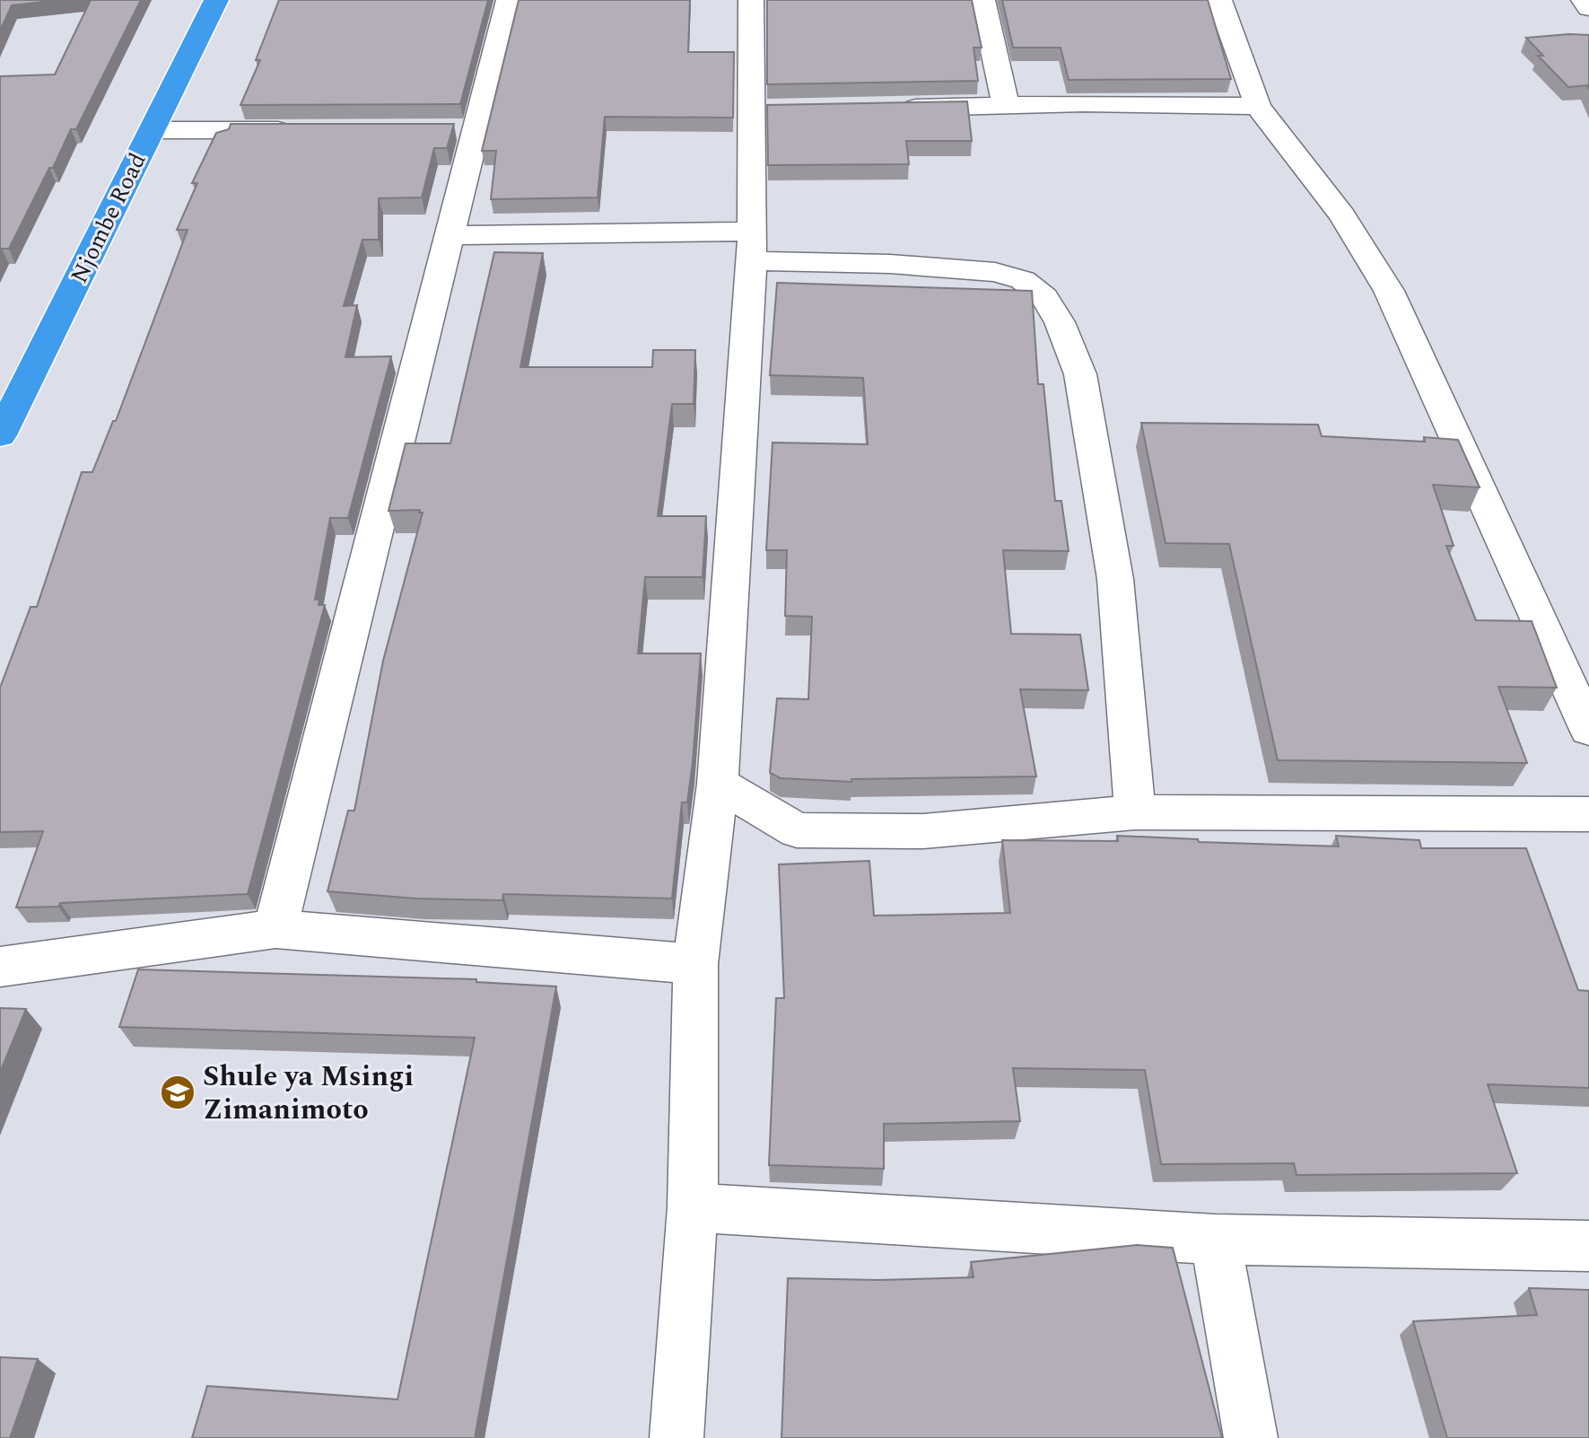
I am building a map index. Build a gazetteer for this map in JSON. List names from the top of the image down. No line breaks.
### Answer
{"streets":{"highway":["Njombe Road"]},"places":{"school or university":["Shule ya Msingi Zimanimoto"]}}
